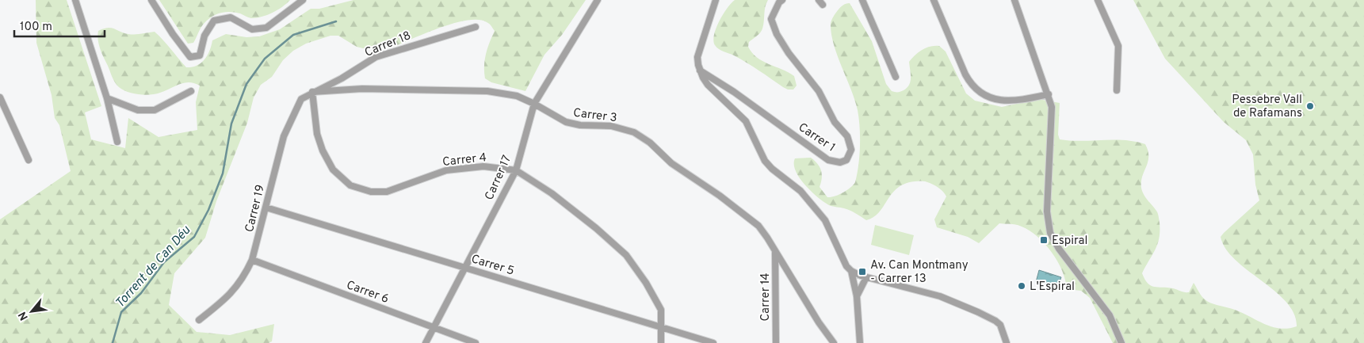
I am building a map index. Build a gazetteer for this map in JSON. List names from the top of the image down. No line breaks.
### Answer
{"streets":{"street":["Carrer 18","Carrer 3","Carrer 1","Carrer 4","Carrer 17","Carrer 19","Carrer 5","Carrer 6","Carrer 14"]},"crossings":[["Carrer 18","Carrer 3"],["Carrer 18","Carrer 4"],["Carrer 18","Carrer 19"],["Carrer 3","Carrer 4"],["Carrer 3","Carrer 17"],["Carrer 3","Carrer 19"],["Carrer 3","Carrer 14"],["Carrer 4","Carrer 17"],["Carrer 4","Carrer 19"],["Carrer 4","Carrer 5"],["Carrer 17","Carrer 5"],["Carrer 17","Carrer 6"],["Carrer 19","Carrer 5"],["Carrer 19","Carrer 6"]],"water":["Torrent de Can Déu"],"places":{"other":["Pessebre Vall de Rafamans","L'Espiral"],"transit":["Espiral","Av. Can Montmany - Carrer 13"]},"scale_bar":"100 m","north":"bottom left"}
